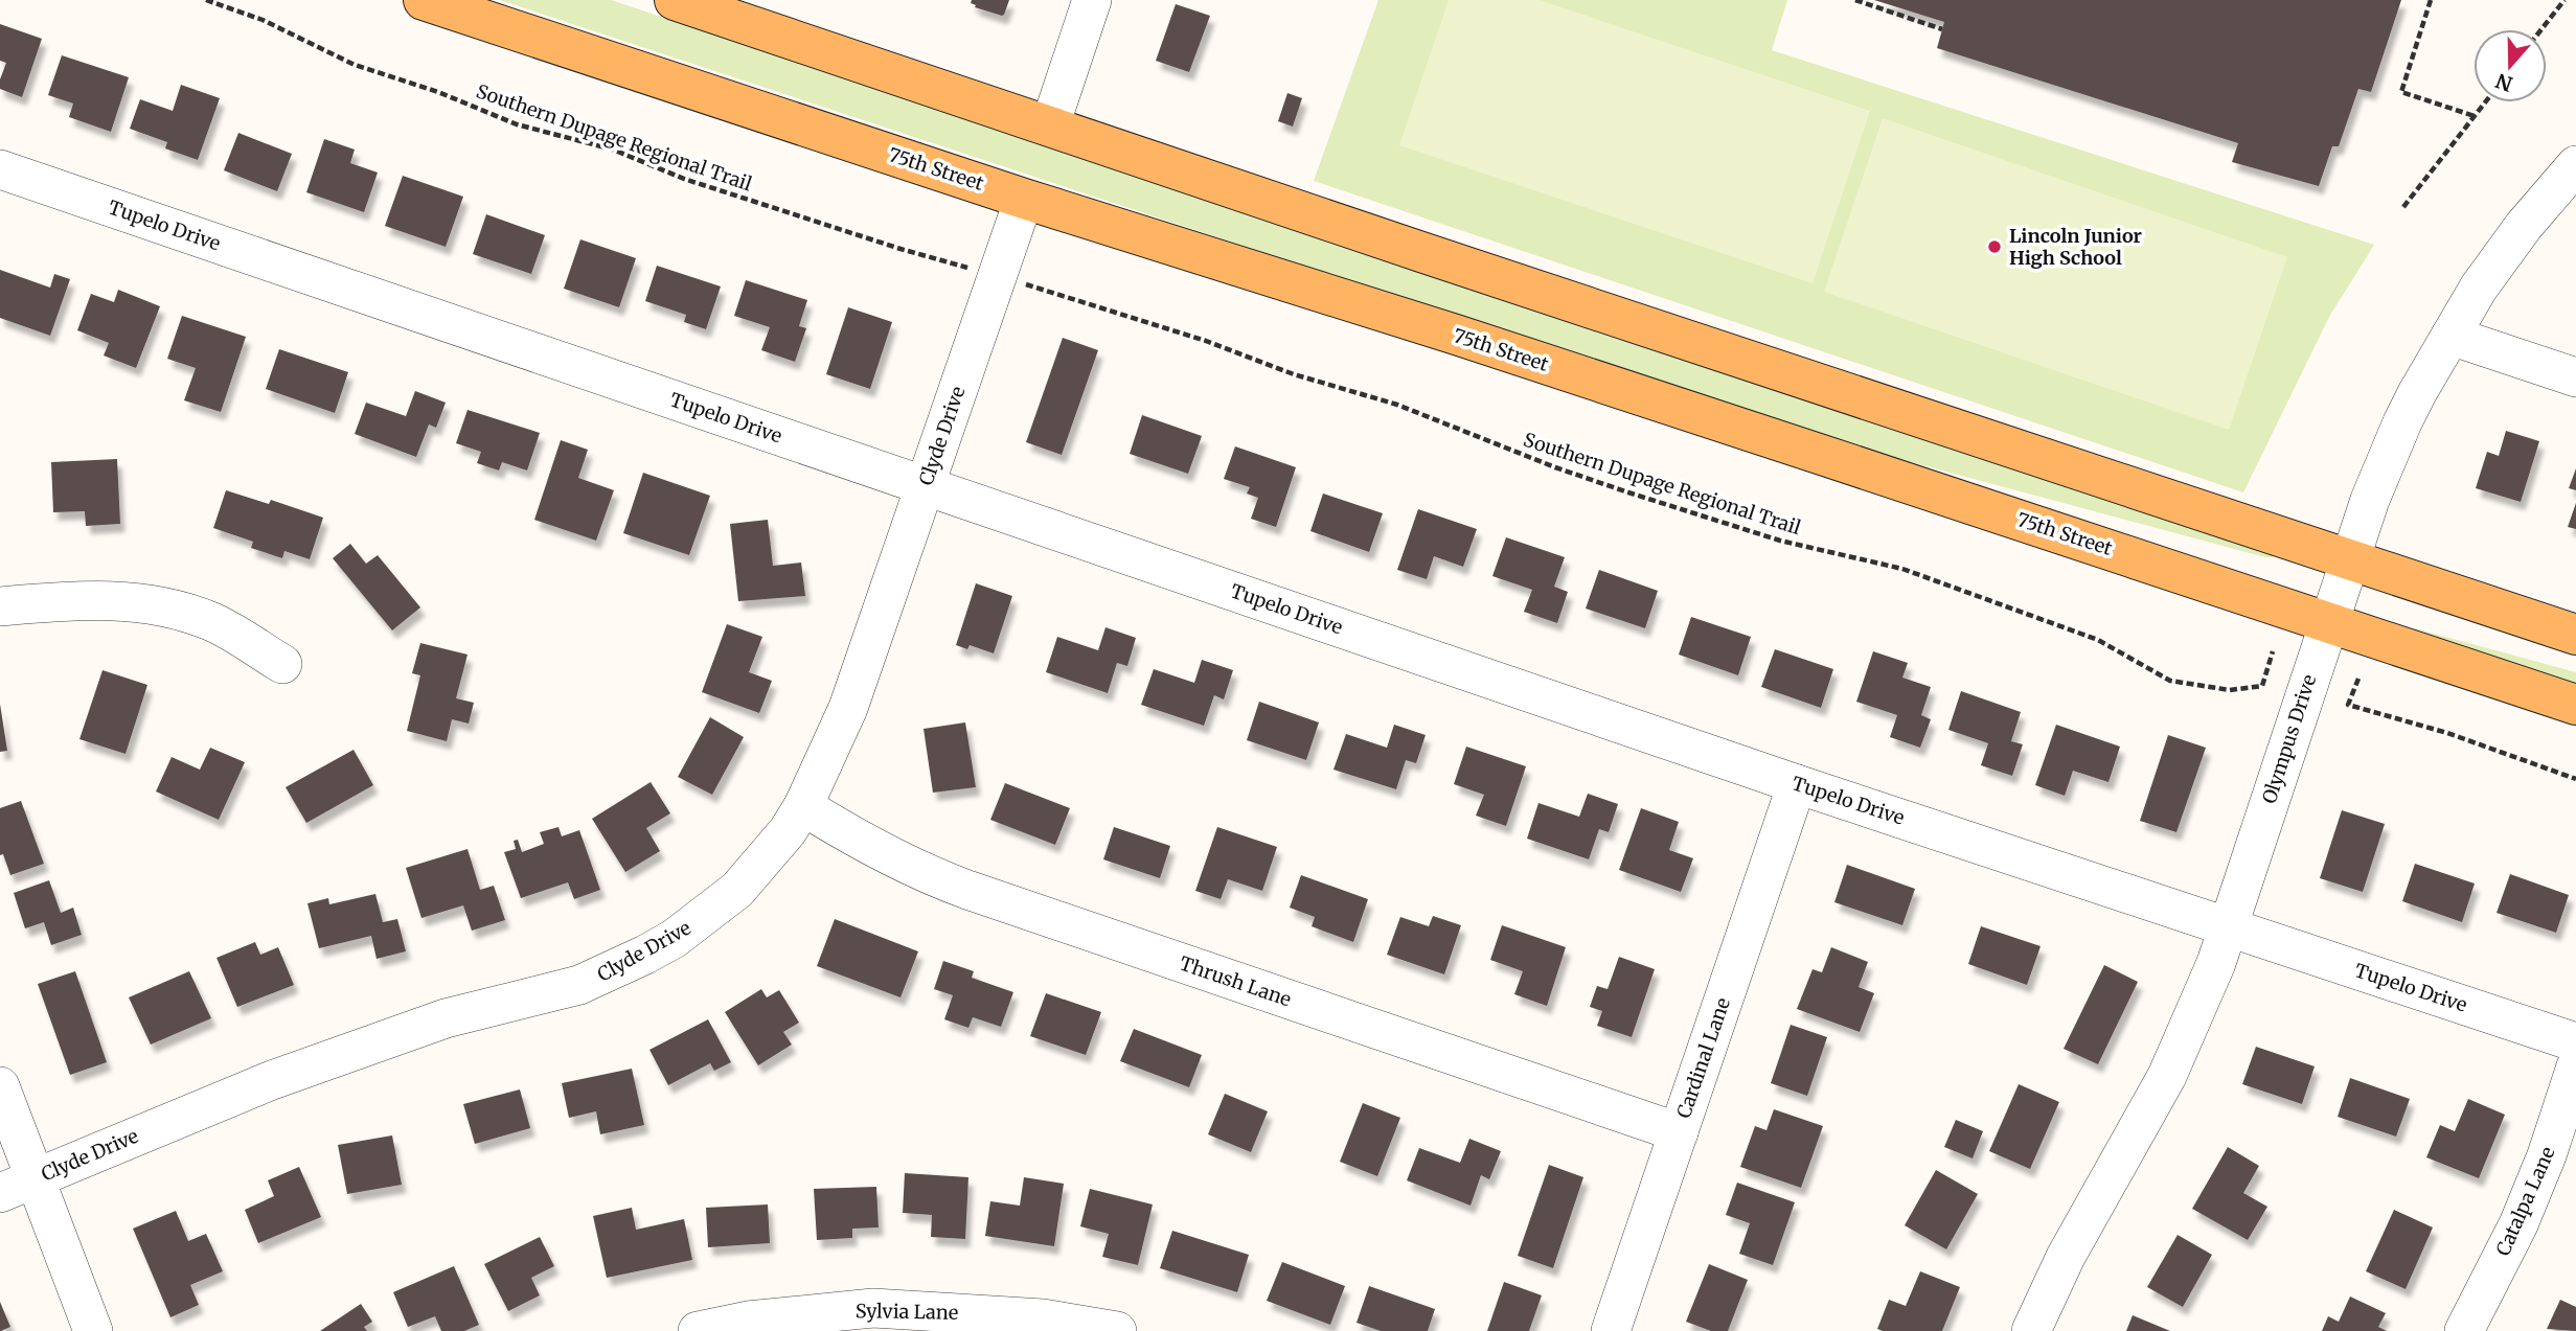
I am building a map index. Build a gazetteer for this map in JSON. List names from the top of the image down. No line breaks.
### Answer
{"streets":{"main road":["75th Street"],"street":["Tupelo Drive","Clyde Drive","Olympus Drive","Thrush Lane","Cardinal Lane","Catalpa Lane","Sylvia Lane"],"path":["Southern Dupage Regional Trail"]},"crossings":[["75th Street","Clyde Drive"],["75th Street","Olympus Drive"],["Tupelo Drive","Clyde Drive"],["Tupelo Drive","Olympus Drive"],["Tupelo Drive","Cardinal Lane"],["Clyde Drive","Thrush Lane"],["Thrush Lane","Cardinal Lane"]],"places":["Lincoln Junior High School"],"north":"bottom"}
